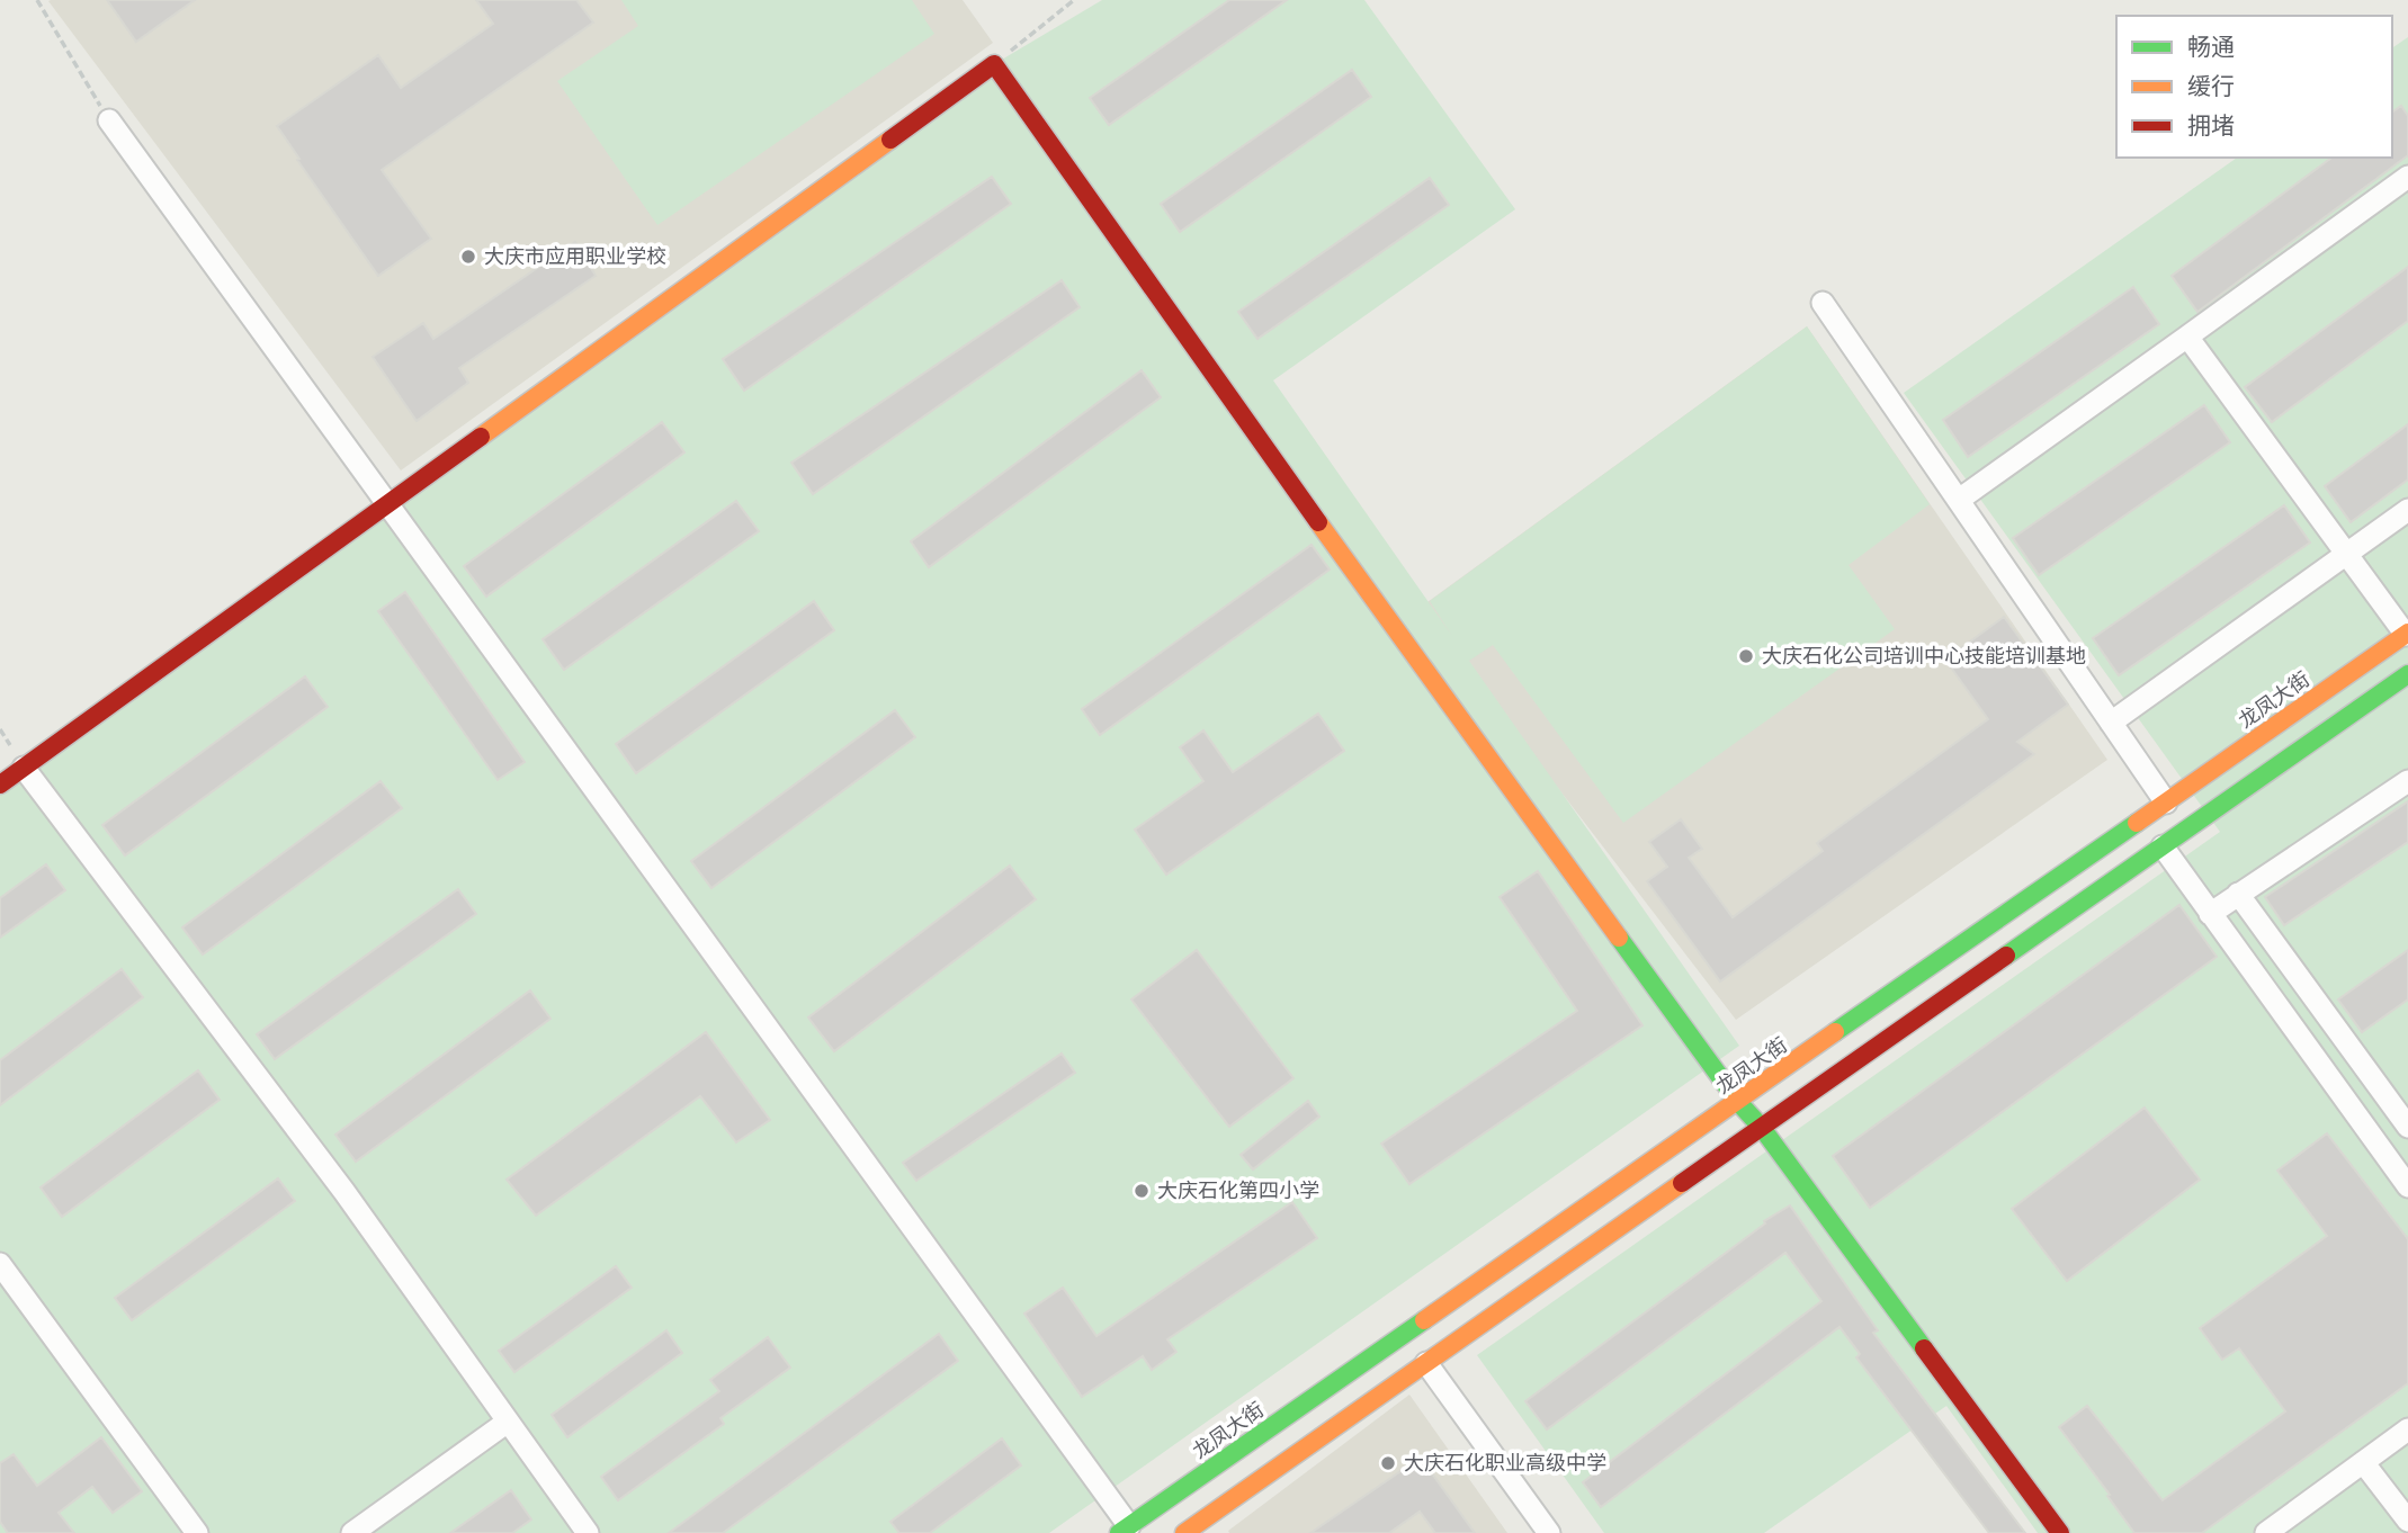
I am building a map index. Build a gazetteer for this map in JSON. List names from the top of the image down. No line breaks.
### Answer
{"streets":{"main road":["龙凤大街"]},"places":["大庆市应用职业学校","大庆石化公司培训中心技能培训基地","大庆石化第四小学","大庆石化职业高级中学"],"legend":["畅通","缓行","拥堵"]}
